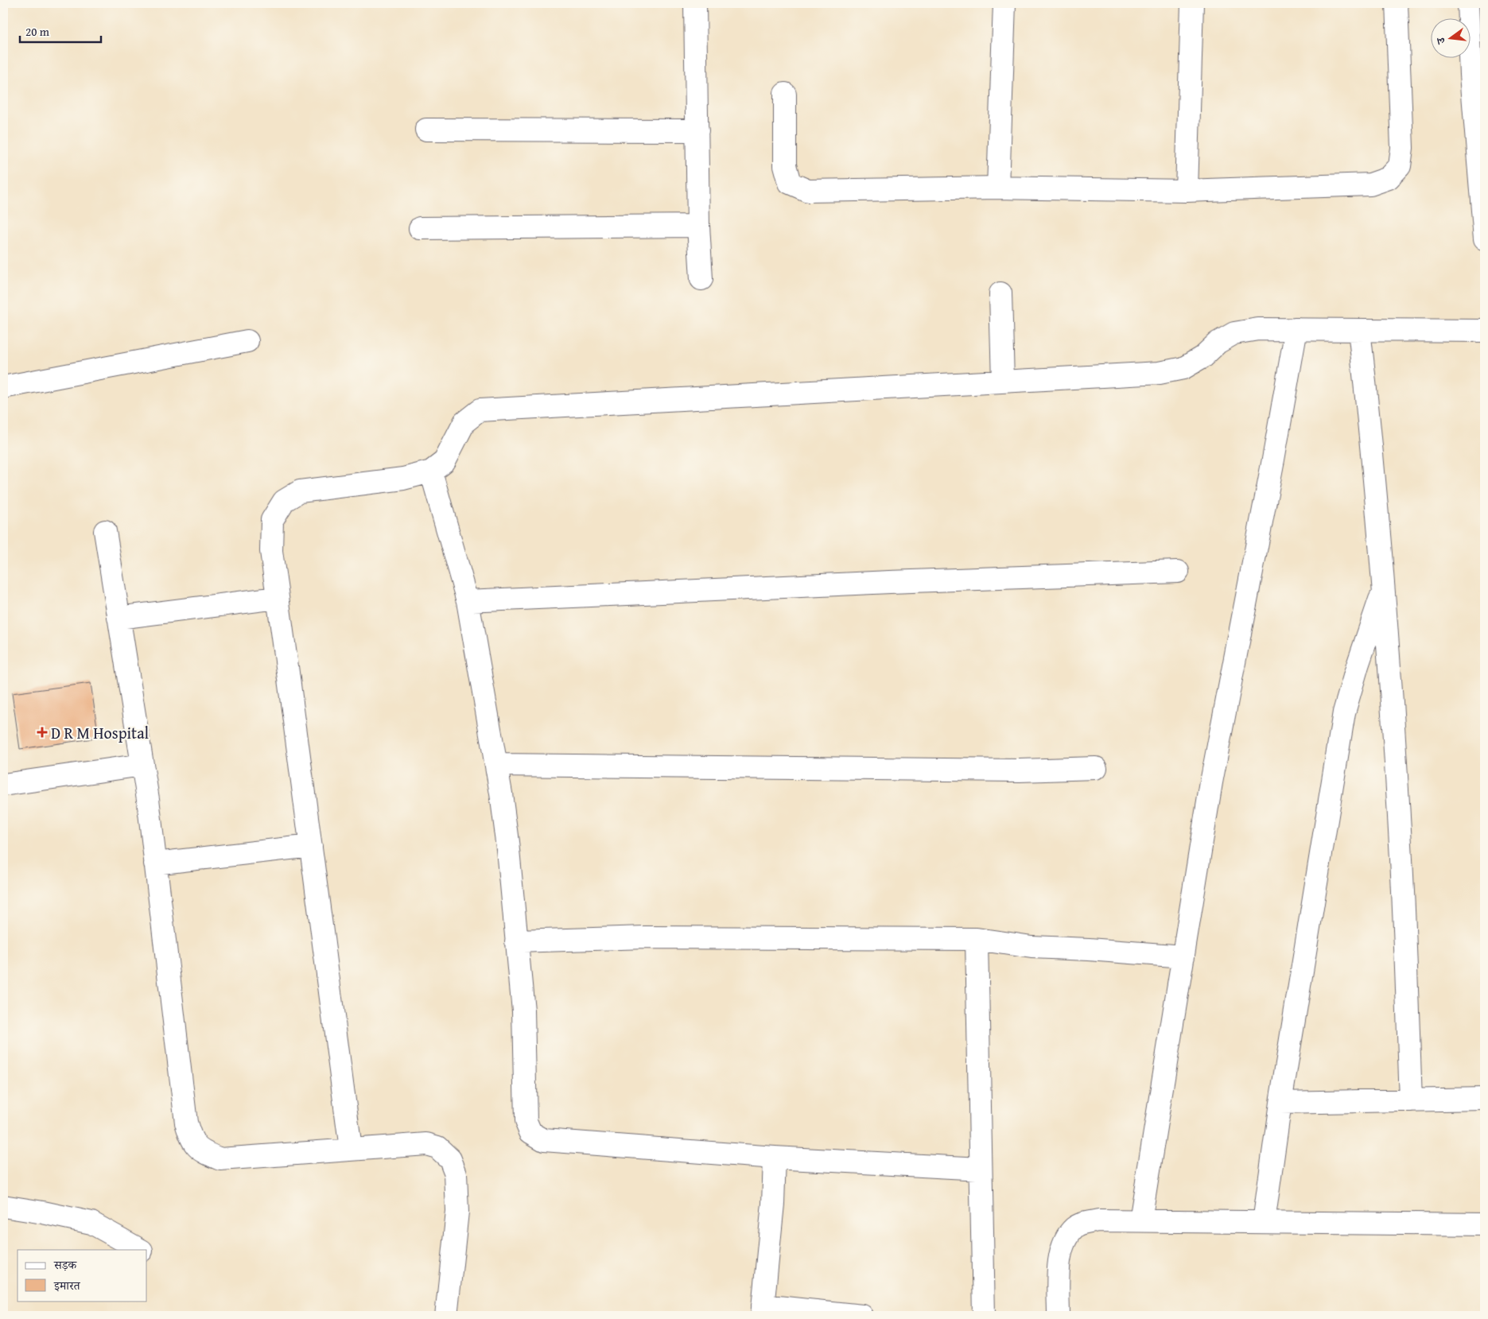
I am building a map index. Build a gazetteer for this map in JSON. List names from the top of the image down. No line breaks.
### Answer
{"places":{"health":["D R M Hospital"]},"legend":["सड़क","इमारत"],"scale_bar":"20 m","north":"left"}
